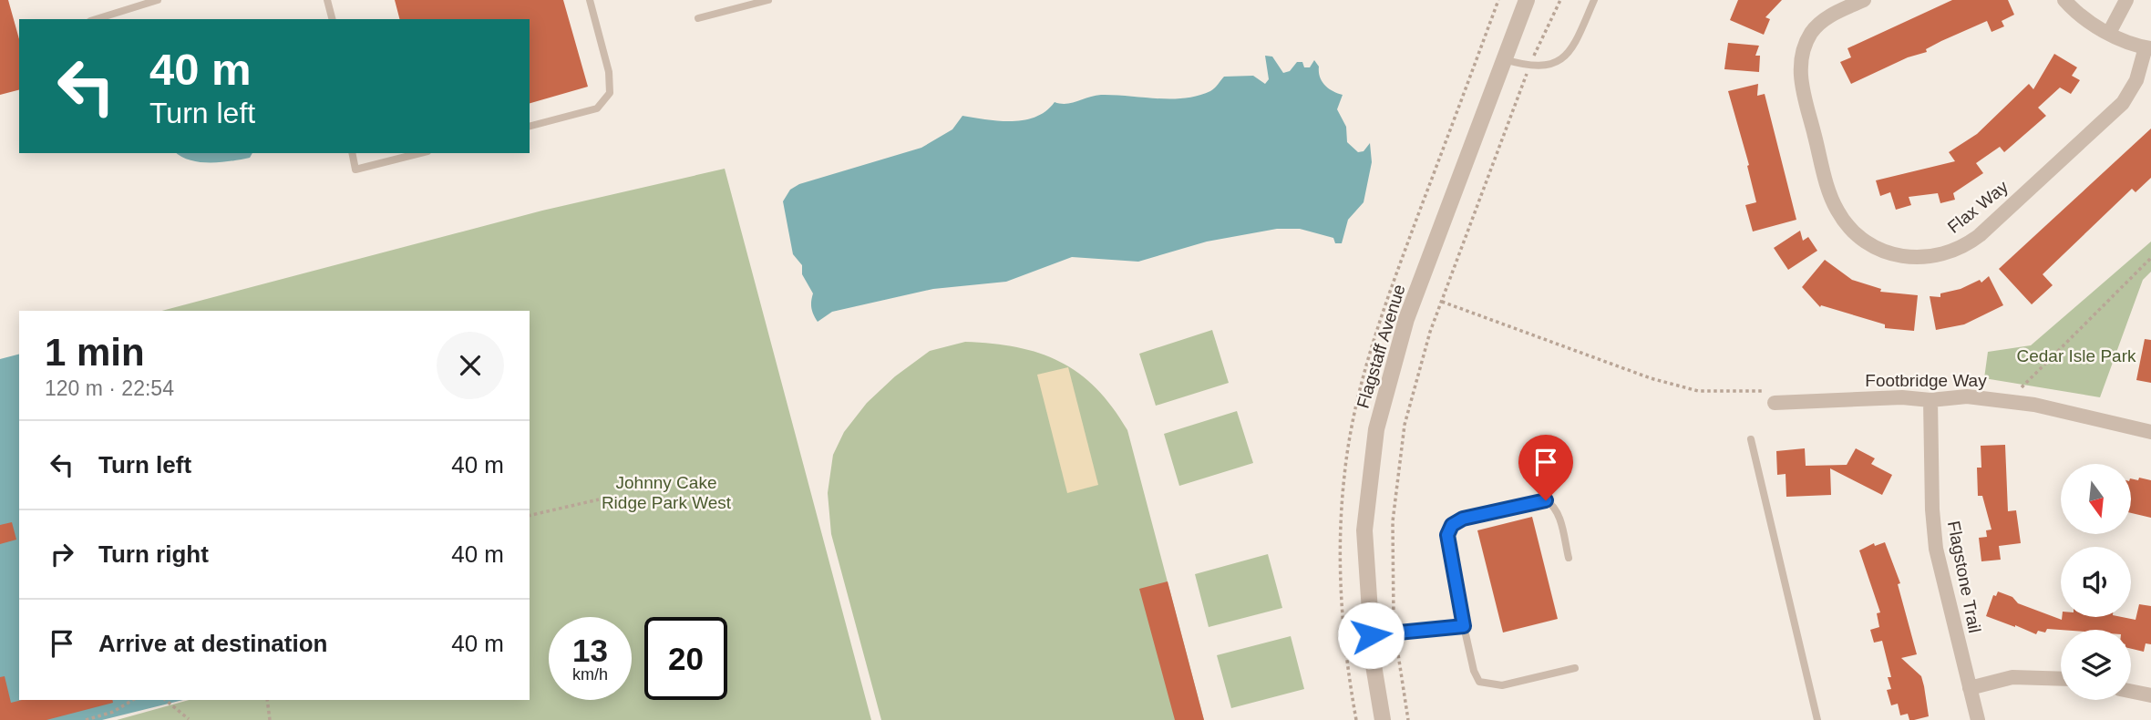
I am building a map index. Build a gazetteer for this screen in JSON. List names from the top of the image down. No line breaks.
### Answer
{"streets":{"street":["Flax Way","Flagstaff Avenue","Footbridge Way","Flagstone Trail"]},"crossings":[["Footbridge Way","Flagstone Trail"]],"parks":["Cedar Isle Park","Johnny Cake Ridge Park West"],"north":"bottom","page":{"turn":["40 m","Turn left"],"heading":["1 min","120 m · 22:54"],"list":[{"name":"Turn left","value":"40 m"},{"name":"Turn right","value":"40 m"},{"name":"Arrive at destination","value":"40 m"}],"speed":"13 km/h","limit":"20"}}
